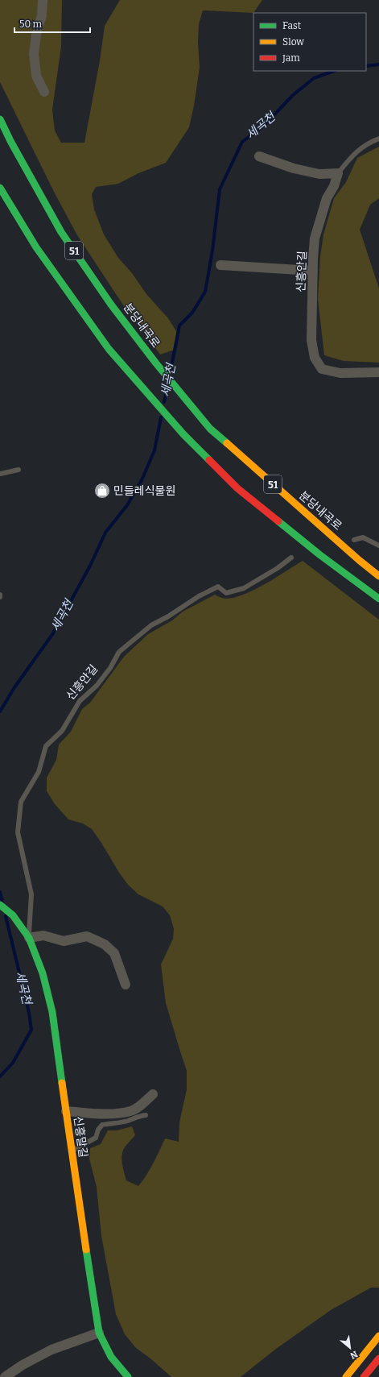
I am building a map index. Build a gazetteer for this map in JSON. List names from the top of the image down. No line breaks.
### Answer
{"streets":{"main road":["51","분당내곡로","신흥말길"],"street":["신흥안길"]},"crossings":[["신흥안길","신흥말길"]],"water":["세곡천"],"places":{"shop":["민들레식물원"]},"legend":["Fast","Slow","Jam"],"scale_bar":"50 m","north":"bottom right"}
